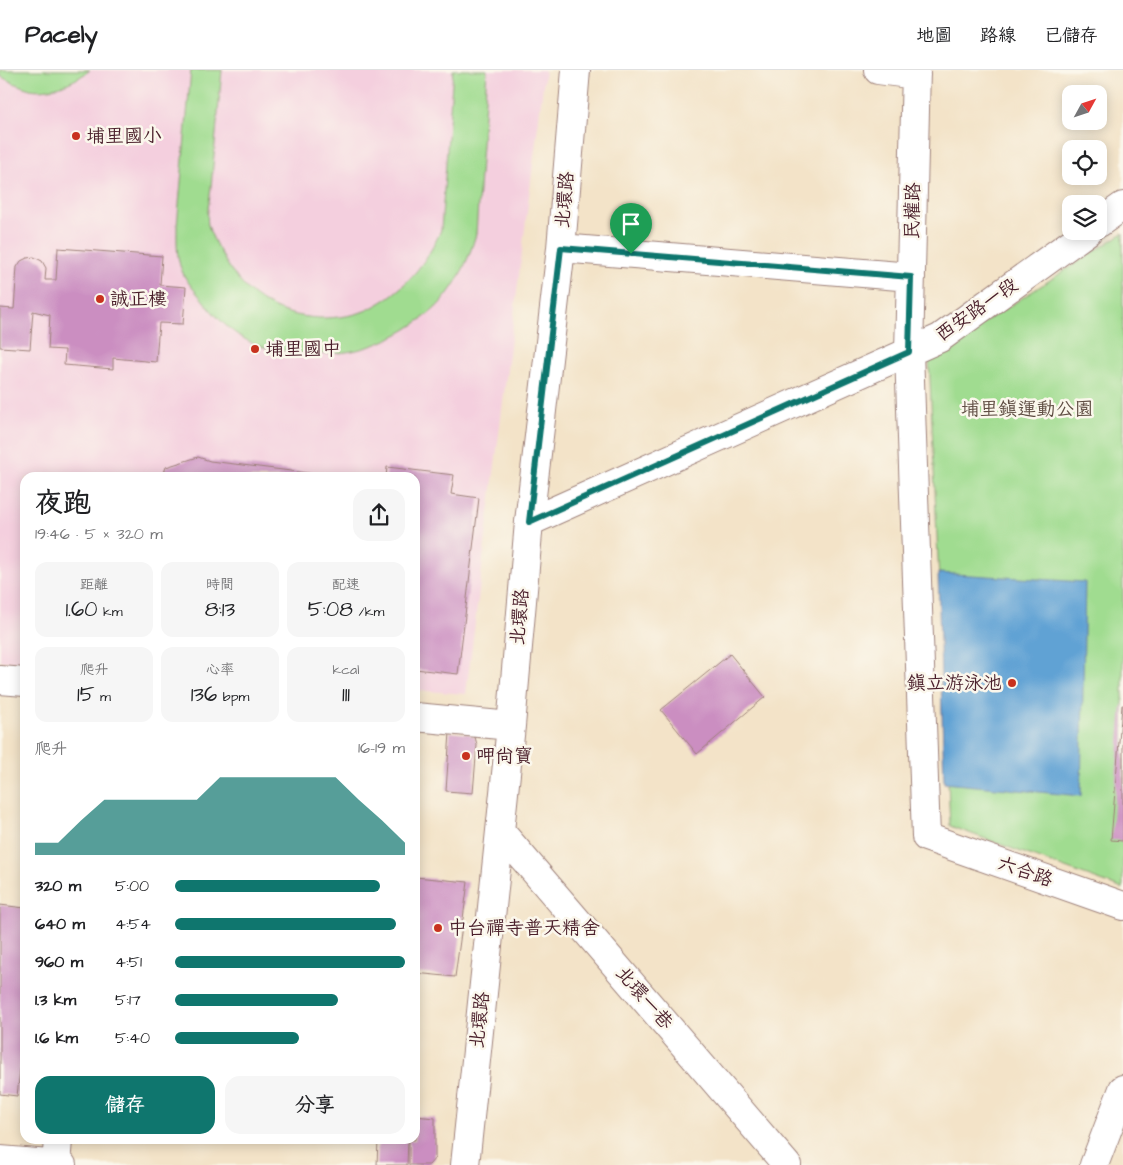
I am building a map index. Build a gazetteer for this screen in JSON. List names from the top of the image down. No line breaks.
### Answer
{"streets":{"street":["北環路","民權路","西安路一段","六合路","北環一巷"]},"crossings":[["北環路","西安路一段"],["北環路","北環一巷"],["民權路","西安路一段"],["民權路","六合路"]],"parks":["埔里鎮運動公園"],"places":["埔里國小","誠正樓","埔里國中","鎮立游泳池","呷尚寶","中台禪寺普天精舍"],"north":"top right","page":{"header":"Pacely","nav":["地圖","路線","已儲存"],"heading":["夜跑","19:46 · 5 × 320 m"],"stats":[["距離","1.60 km"],["時間","8:13"],["配速","5:08 /km"],["爬升","15 m"],["心率","136 bpm"],["kcal","111"]],"chart":["爬升","16–19 m"],"list":[{"name":"320 m","note":"5:00"},{"name":"640 m","note":"4:54"},{"name":"960 m","note":"4:51"},{"name":"1.3 km","note":"5:17"},{"name":"1.6 km","note":"5:40"}],"buttons":["儲存","分享"]}}
